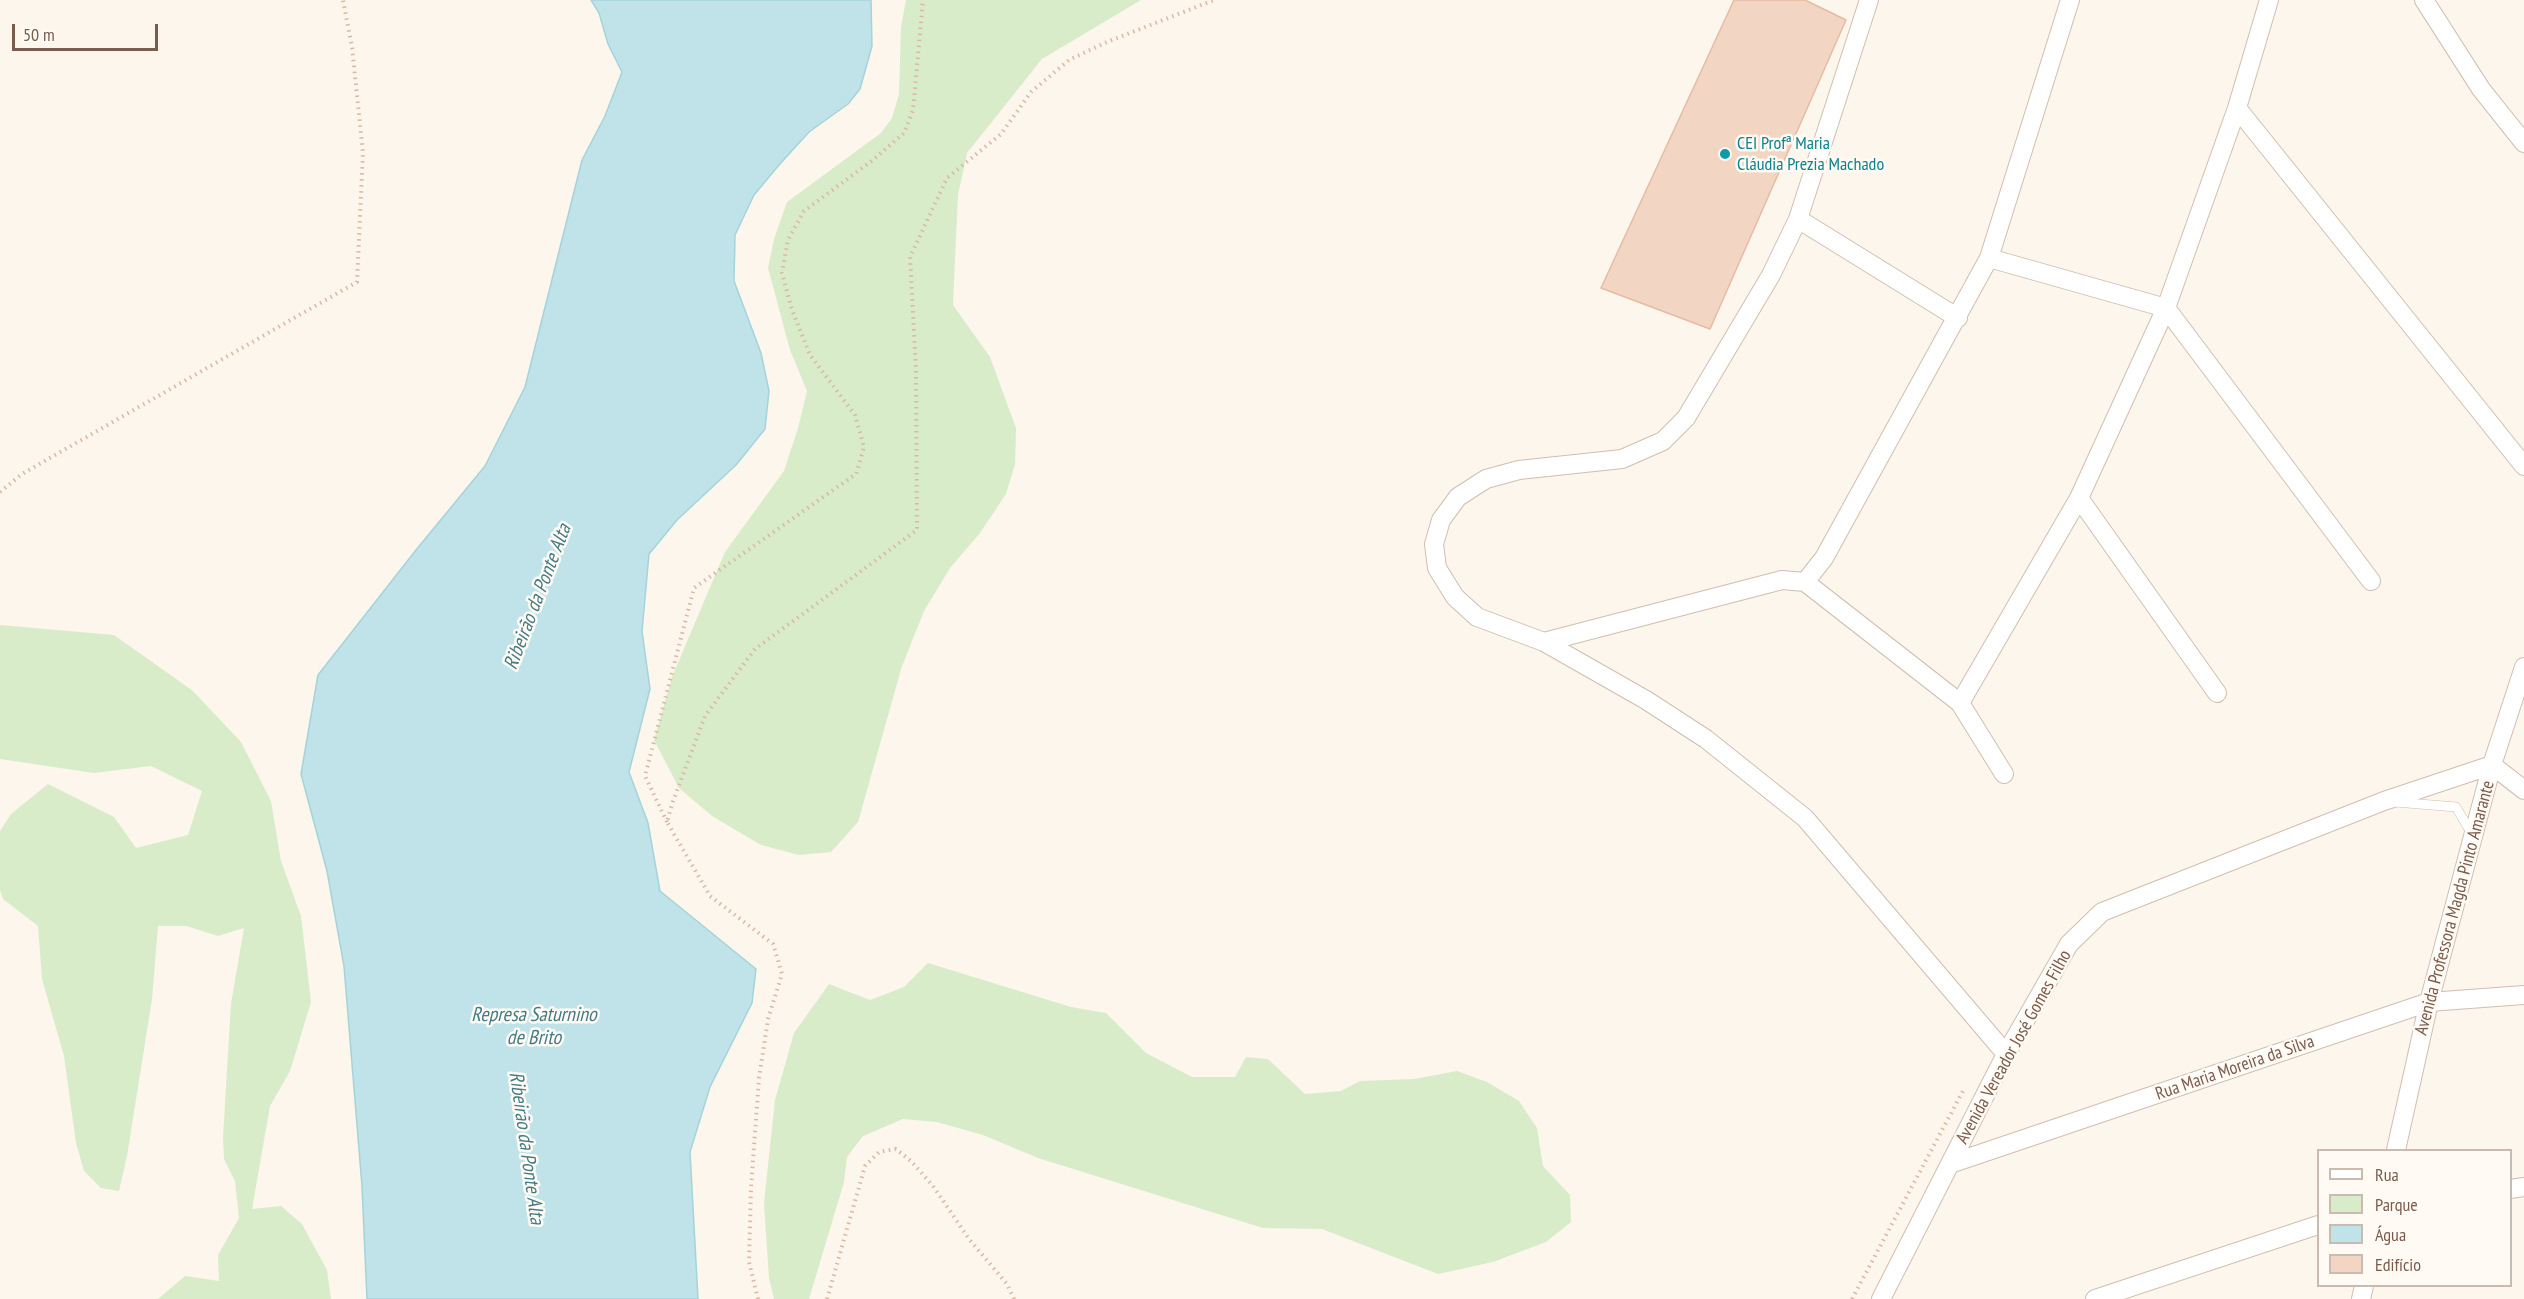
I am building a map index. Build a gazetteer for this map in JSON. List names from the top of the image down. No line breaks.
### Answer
{"streets":{"street":["Avenida Professora Magda Pinto Amarante","Avenida Vereador José Gomes Filho","Rua Maria Moreira da Silva"]},"crossings":[["Avenida Professora Magda Pinto Amarante","Avenida Vereador José Gomes Filho"],["Avenida Professora Magda Pinto Amarante","Rua Maria Moreira da Silva"],["Avenida Vereador José Gomes Filho","Rua Maria Moreira da Silva"]],"water":["Ribeirão da Ponte Alta","Represa Saturnino de Brito"],"places":["CEI Profª Maria Cláudia Prezia Machado"],"legend":["Rua","Parque","Água","Edifício"],"scale_bar":"50 m"}
